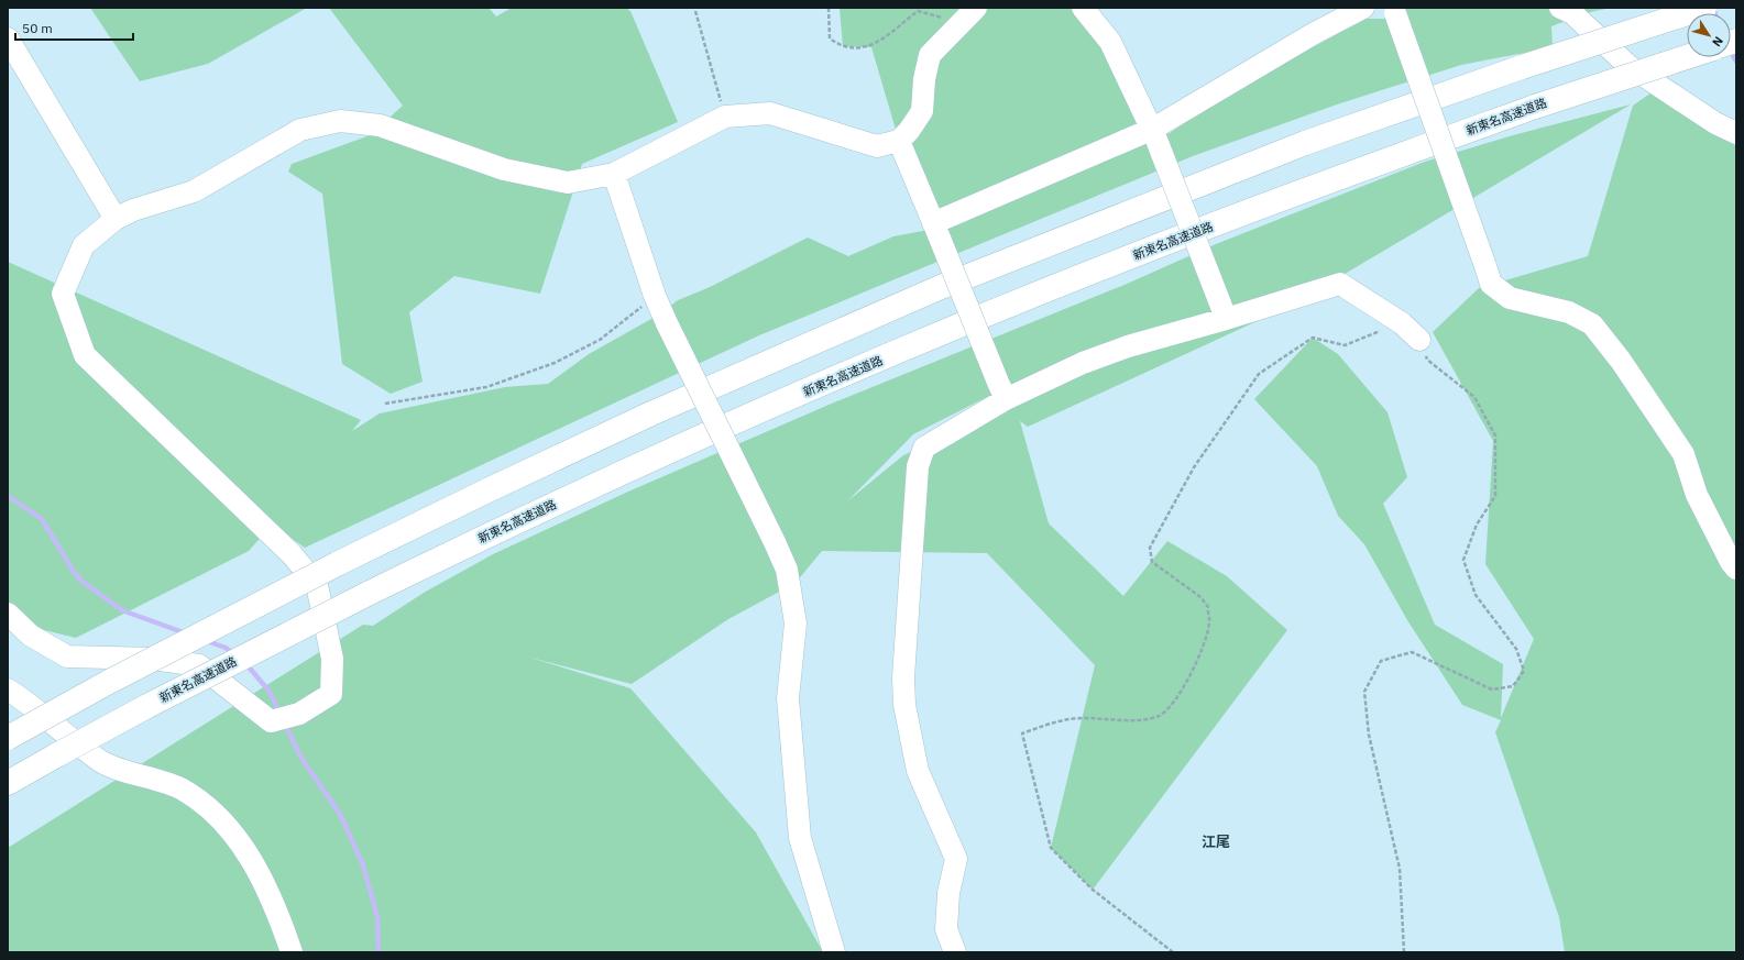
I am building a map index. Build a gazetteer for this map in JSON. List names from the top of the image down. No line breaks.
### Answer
{"streets":{"highway":["新東名高速道路"]},"districts":["江尾"],"scale_bar":"50 m","north":"bottom right"}
